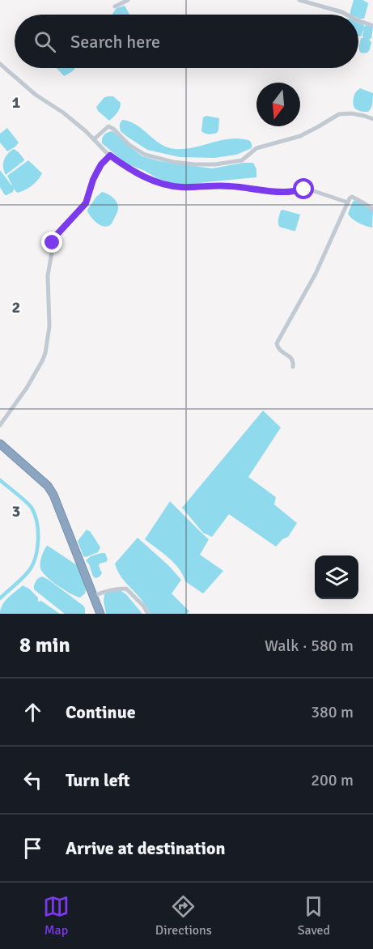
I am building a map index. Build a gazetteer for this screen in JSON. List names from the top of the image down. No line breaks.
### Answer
{"north":"bottom","page":{"search":"Search here","heading":["8 min","Walk · 580 m"],"list":[["Continue","380 m"],["Turn left","200 m"],"Arrive at destination"],"nav":["Map","Directions","Saved"]},"grid":{"rows":["1","2","3"]}}
